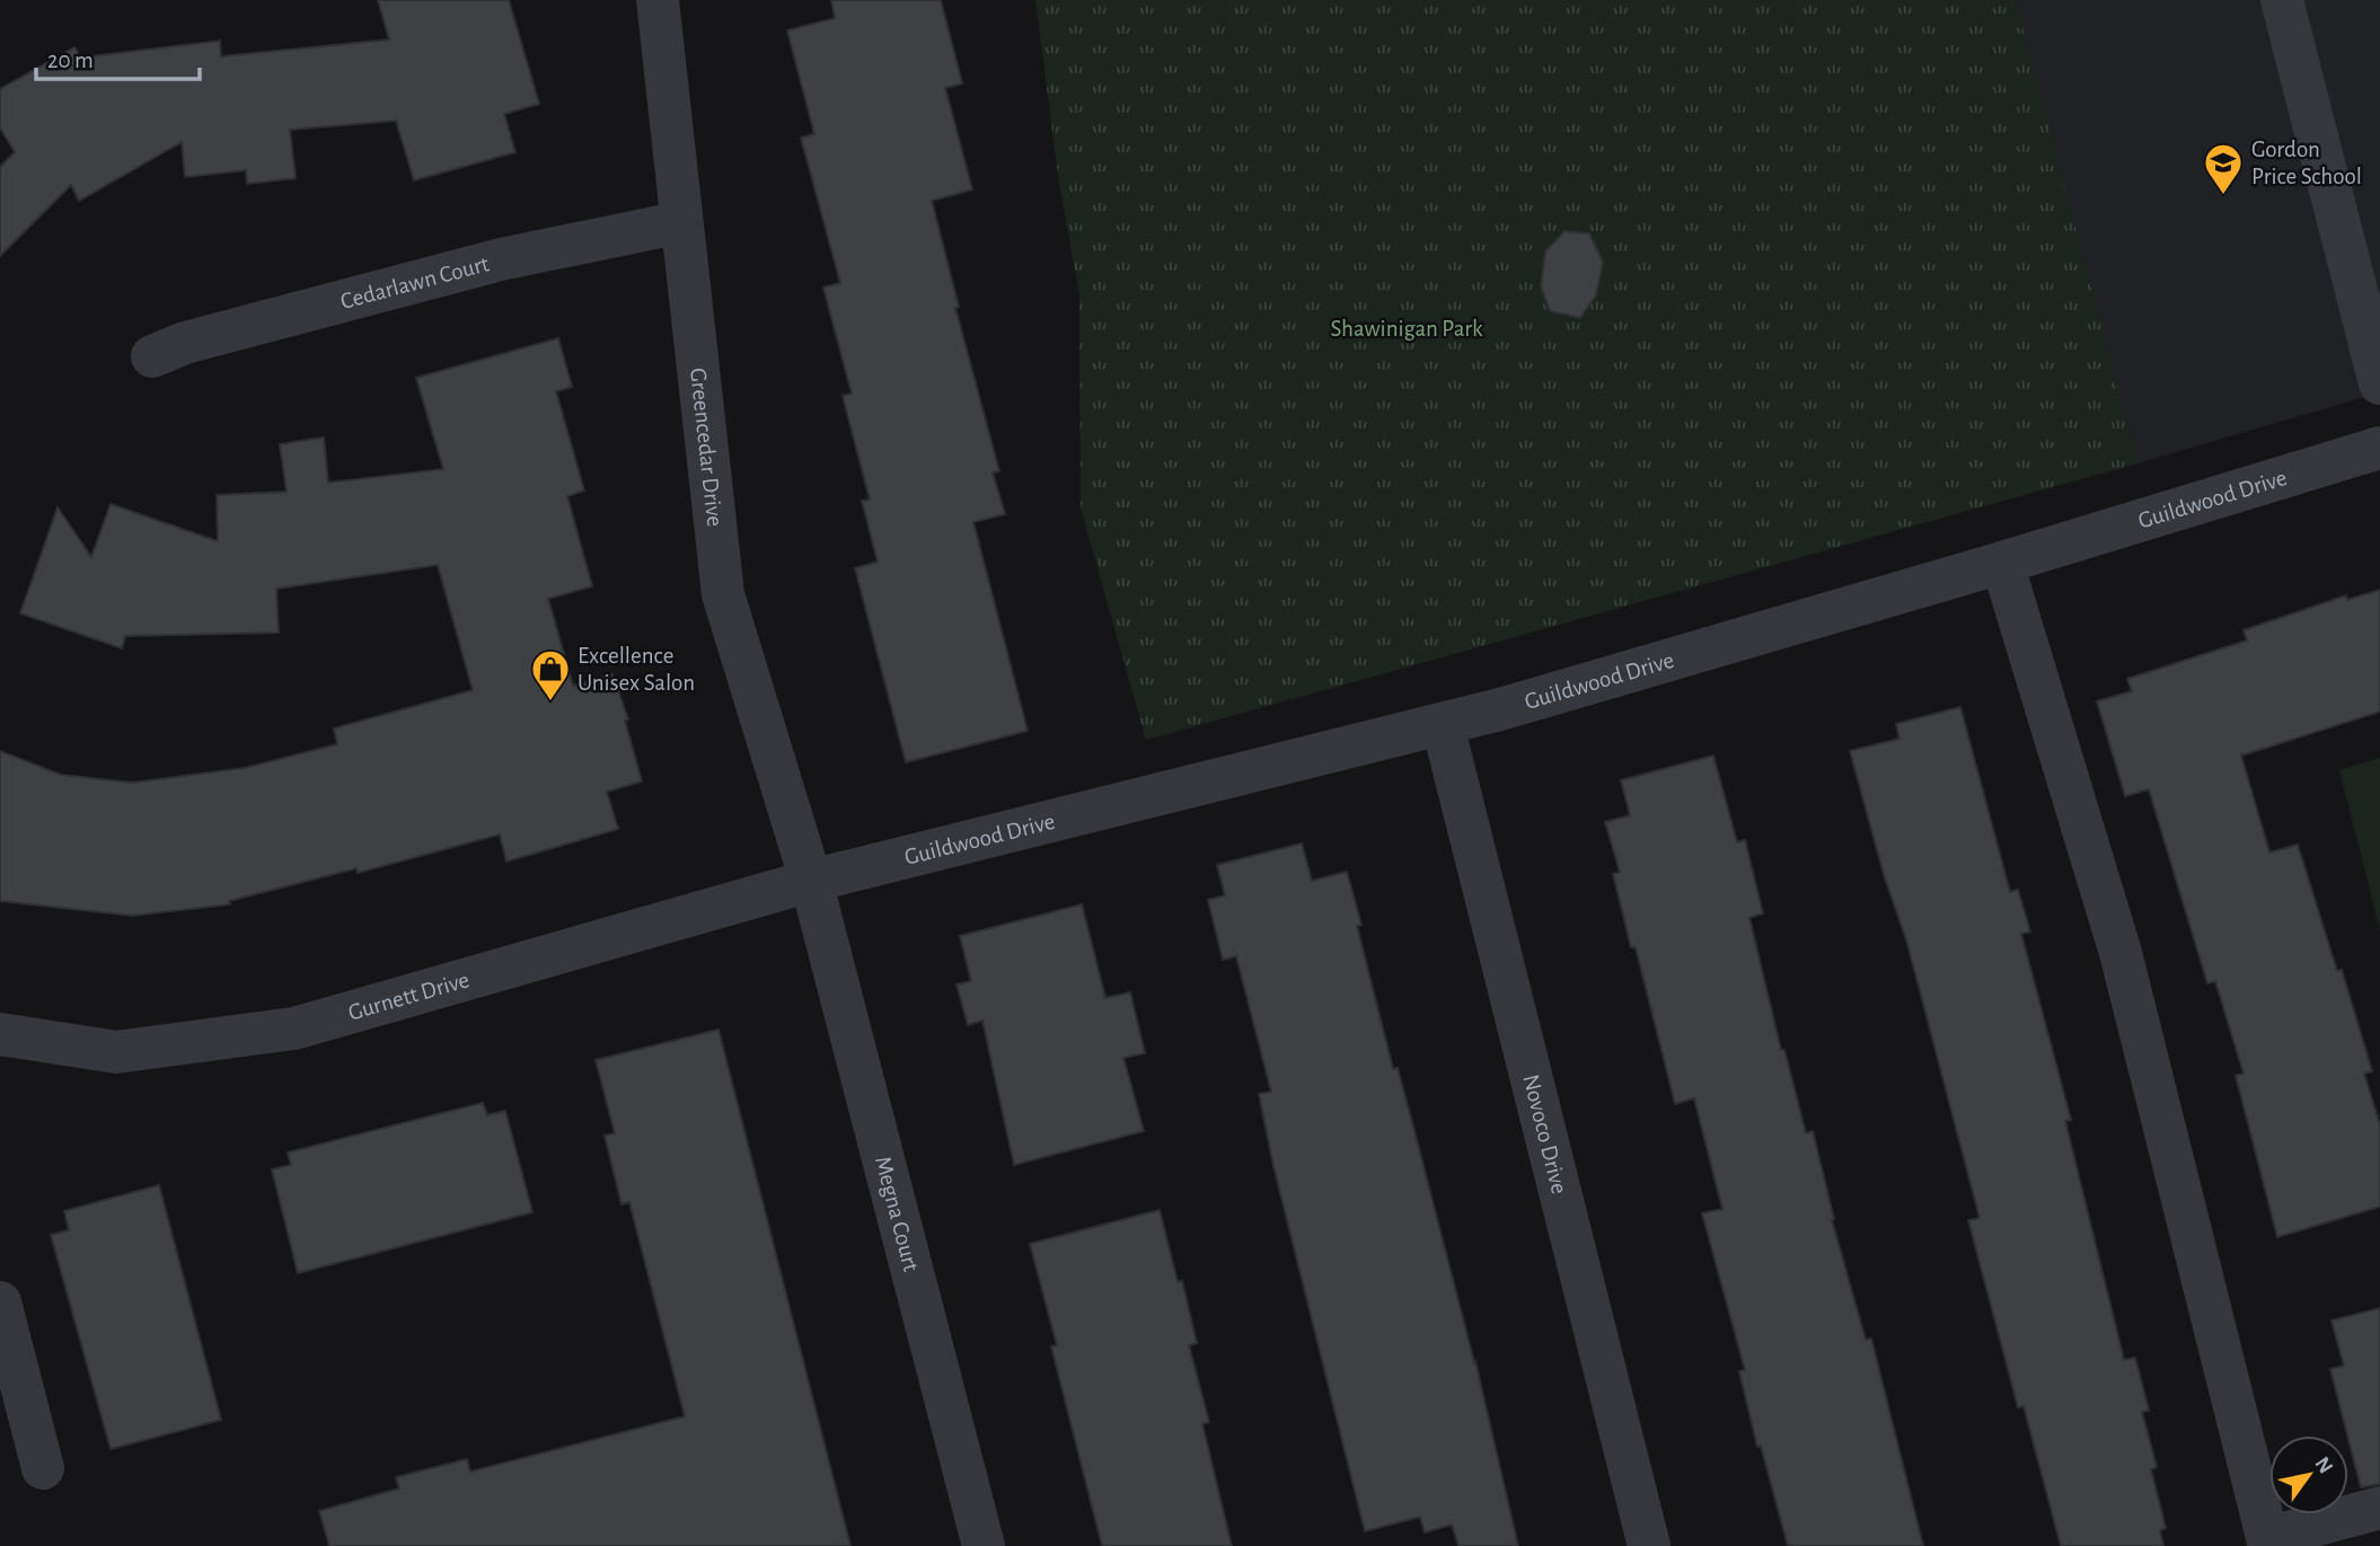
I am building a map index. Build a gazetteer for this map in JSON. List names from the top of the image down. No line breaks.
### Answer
{"streets":{"street":["Cedarlawn Court","Greencedar Drive","Guildwood Drive","Gurnett Drive","Novoco Drive","Megna Court"]},"crossings":[["Cedarlawn Court","Greencedar Drive"],["Greencedar Drive","Guildwood Drive"],["Greencedar Drive","Gurnett Drive"],["Greencedar Drive","Megna Court"],["Guildwood Drive","Gurnett Drive"],["Guildwood Drive","Novoco Drive"],["Guildwood Drive","Megna Court"],["Gurnett Drive","Megna Court"]],"parks":["Shawinigan Park"],"places":{"school or university":["Gordon Price School"],"shop":["Excellence Unisex Salon"]},"scale_bar":"20 m","north":"top right"}
